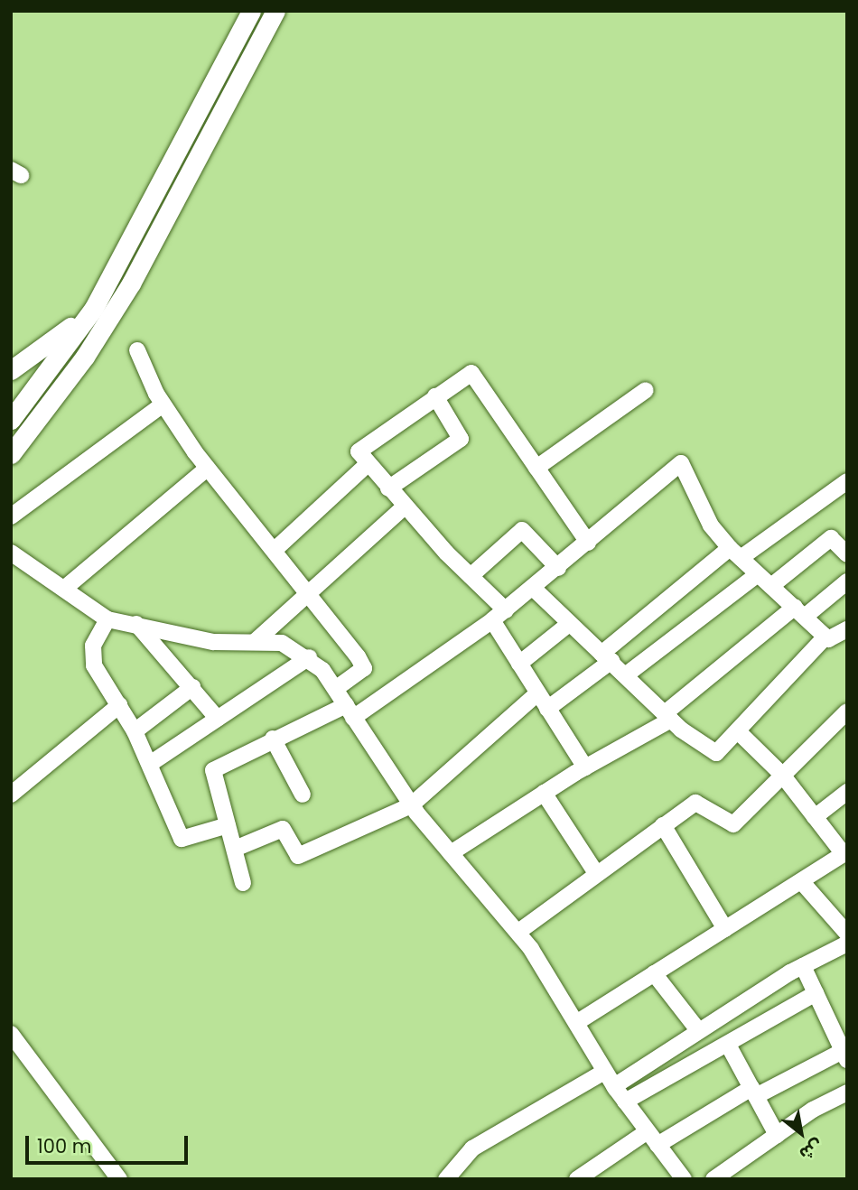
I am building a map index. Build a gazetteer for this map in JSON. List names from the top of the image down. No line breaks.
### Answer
{"scale_bar":"100 m","north":"bottom right"}
